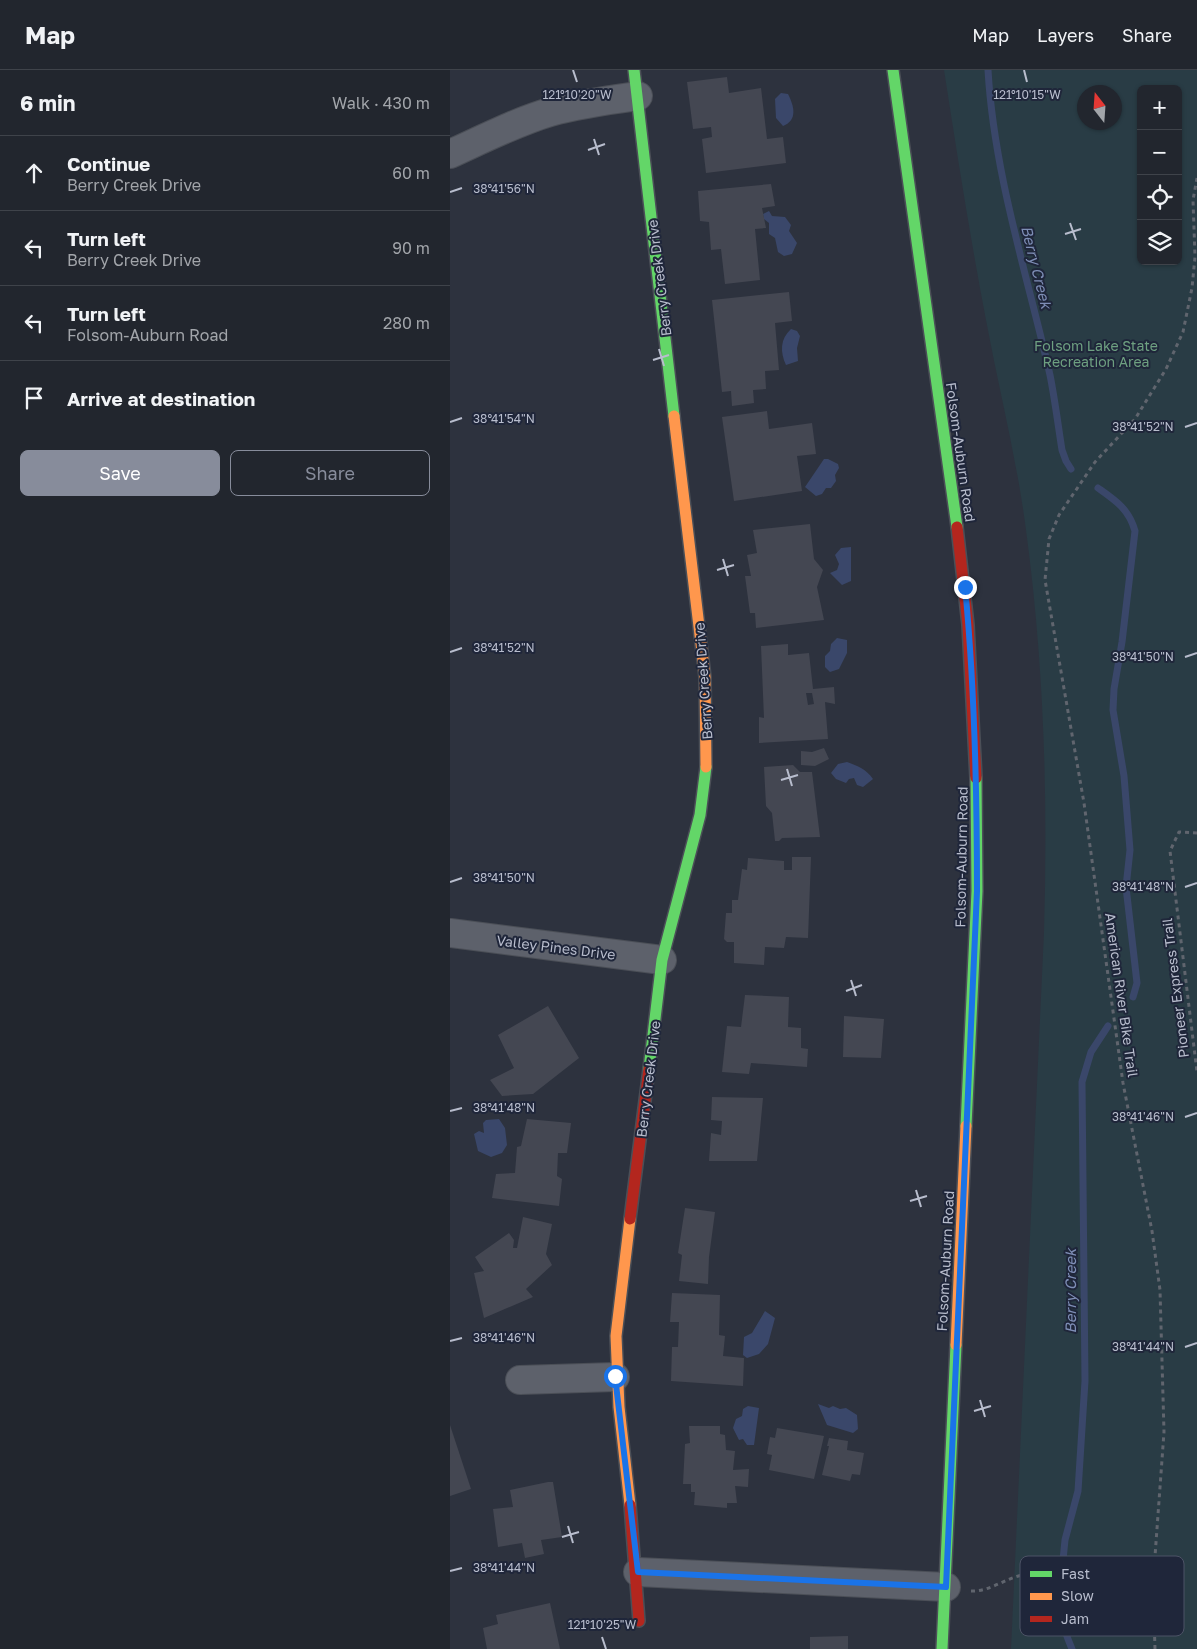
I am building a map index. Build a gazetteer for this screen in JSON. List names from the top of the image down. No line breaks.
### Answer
{"streets":{"main road":["Berry Creek Drive","Folsom-Auburn Road"],"street":["Valley Pines Drive"],"path":["Pioneer Express Trail","American River Bike Trail"]},"crossings":[["Berry Creek Drive","Valley Pines Drive"]],"water":["Berry Creek"],"parks":["Folsom Lake State Recreation Area"],"legend":["Fast","Slow","Jam"],"north":"top","page":{"header":"Map","nav":["Map","Layers","Share"],"heading":["6 min","Walk · 430 m"],"map_buttons":["+","−"],"list":[["Continue","Berry Creek Drive","60 m"],["Turn left","Berry Creek Drive","90 m"],["Turn left","Folsom-Auburn Road","280 m"],"Arrive at destination"],"buttons":["Save","Share"]},"coordinates":["121°10'20\"W","121°10'15\"W","38°41'56\"N","38°41'54\"N","38°41'52\"N","38°41'50\"N","38°41'48\"N","38°41'46\"N","38°41'44\"N","121°10'25\"W"]}
